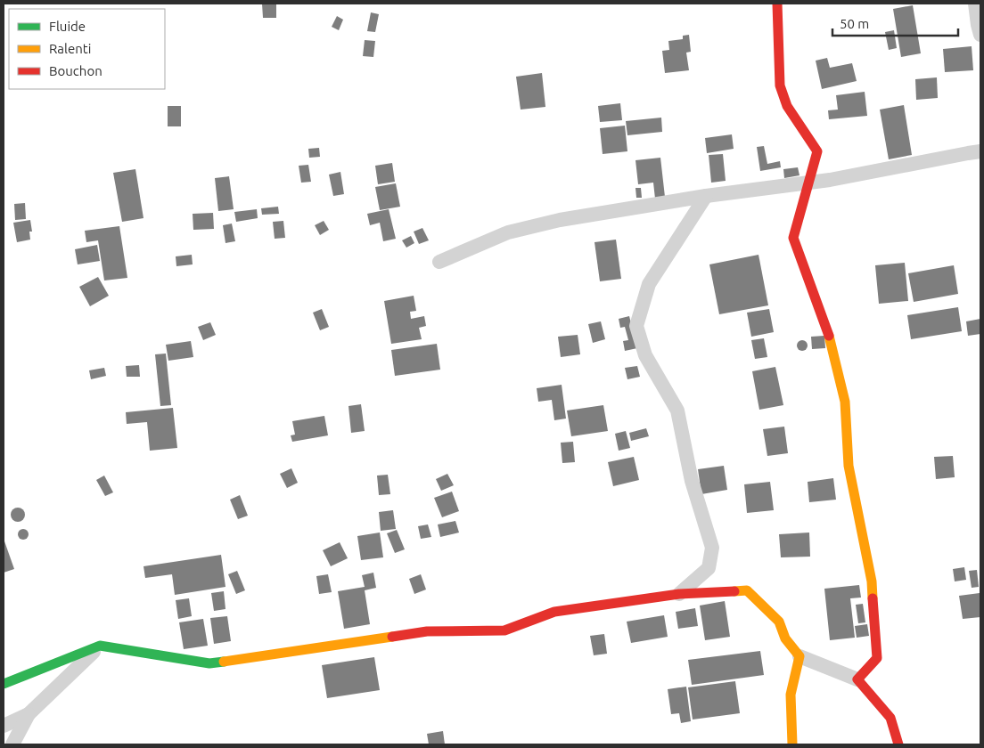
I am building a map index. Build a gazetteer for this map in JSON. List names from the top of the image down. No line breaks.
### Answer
{"legend":["Fluide","Ralenti","Bouchon"],"scale_bar":"50 m"}
